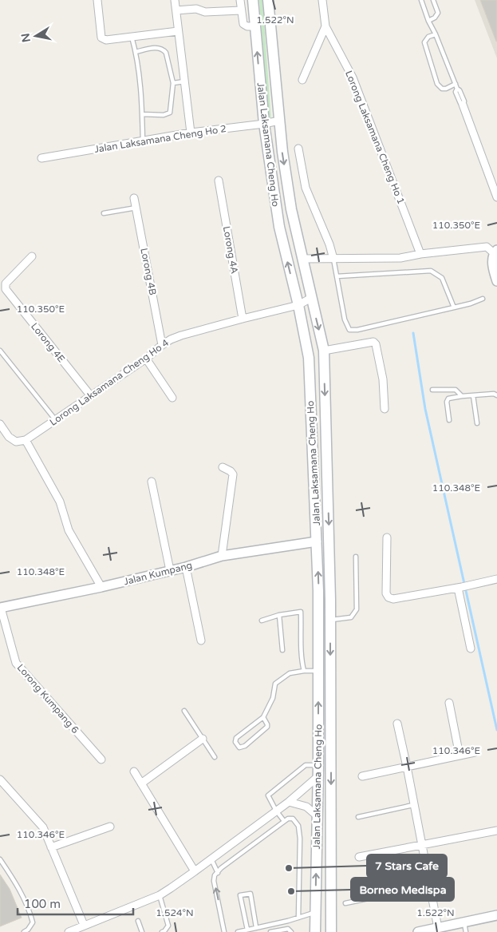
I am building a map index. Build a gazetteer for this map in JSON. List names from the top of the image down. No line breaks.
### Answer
{"streets":{"main road":["Jalan Laksamana Cheng Ho"],"street":["Lorong Laksamana Cheng Ho 1","Jalan Laksamana Cheng Ho 2","Lorong 4A","Lorong 4B","Lorong 4E","Lorong Laksamana Cheng Ho 4","Jalan Kumpang","Lorong Kumpang 6"]},"crossings":[["Jalan Laksamana Cheng Ho 2","Jalan Laksamana Cheng Ho"],["Jalan Laksamana Cheng Ho","Lorong Laksamana Cheng Ho 4"],["Jalan Laksamana Cheng Ho","Jalan Kumpang"],["Lorong 4A","Lorong Laksamana Cheng Ho 4"],["Lorong 4B","Lorong Laksamana Cheng Ho 4"],["Lorong 4E","Lorong Laksamana Cheng Ho 4"],["Jalan Kumpang","Lorong Kumpang 6"]],"places":["7 Stars Cafe","Borneo Medispa"],"scale_bar":"100 m","north":"left","coordinates":["1.522°N","110.350°E","110.348°E","110.346°E","1.524°N"]}
